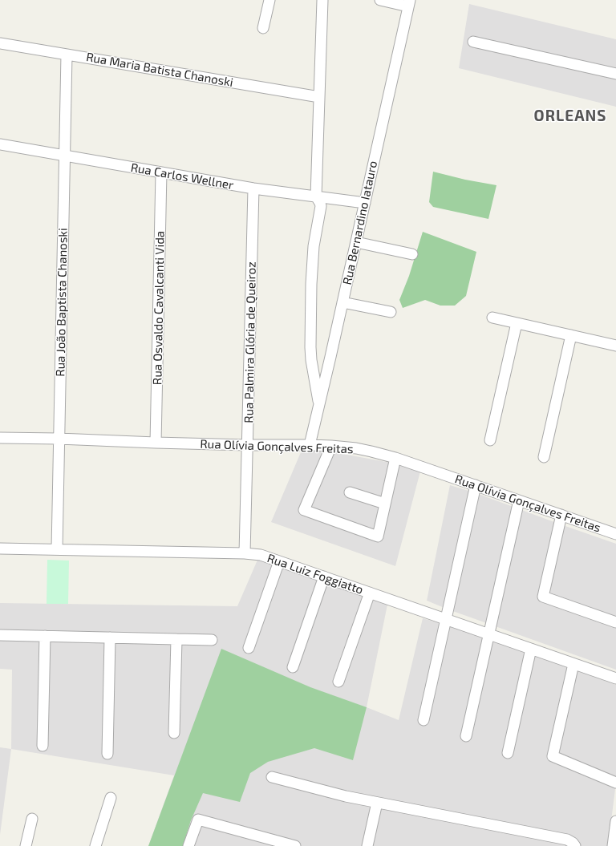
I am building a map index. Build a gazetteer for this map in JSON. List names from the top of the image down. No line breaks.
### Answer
{"streets":{"street":["Rua Maria Batista Chanoski","Rua Carlos Wellner","Rua Bernardino Iatauro","Rua João Baptista Chanoski","Rua Osvaldo Cavalcanti Vida","Rua Palmira Glória de Queiroz","Rua Olívia Gonçalves Freitas","Rua Luiz Foggiatto"]},"crossings":[["Rua Maria Batista Chanoski","Rua João Baptista Chanoski"],["Rua Carlos Wellner","Rua Bernardino Iatauro"],["Rua Carlos Wellner","Rua João Baptista Chanoski"],["Rua Carlos Wellner","Rua Osvaldo Cavalcanti Vida"],["Rua Carlos Wellner","Rua Palmira Glória de Queiroz"],["Rua Bernardino Iatauro","Rua Olívia Gonçalves Freitas"],["Rua João Baptista Chanoski","Rua Olívia Gonçalves Freitas"],["Rua João Baptista Chanoski","Rua Luiz Foggiatto"],["Rua Osvaldo Cavalcanti Vida","Rua Olívia Gonçalves Freitas"],["Rua Palmira Glória de Queiroz","Rua Olívia Gonçalves Freitas"],["Rua Palmira Glória de Queiroz","Rua Luiz Foggiatto"]],"districts":["ORLEANS"]}
